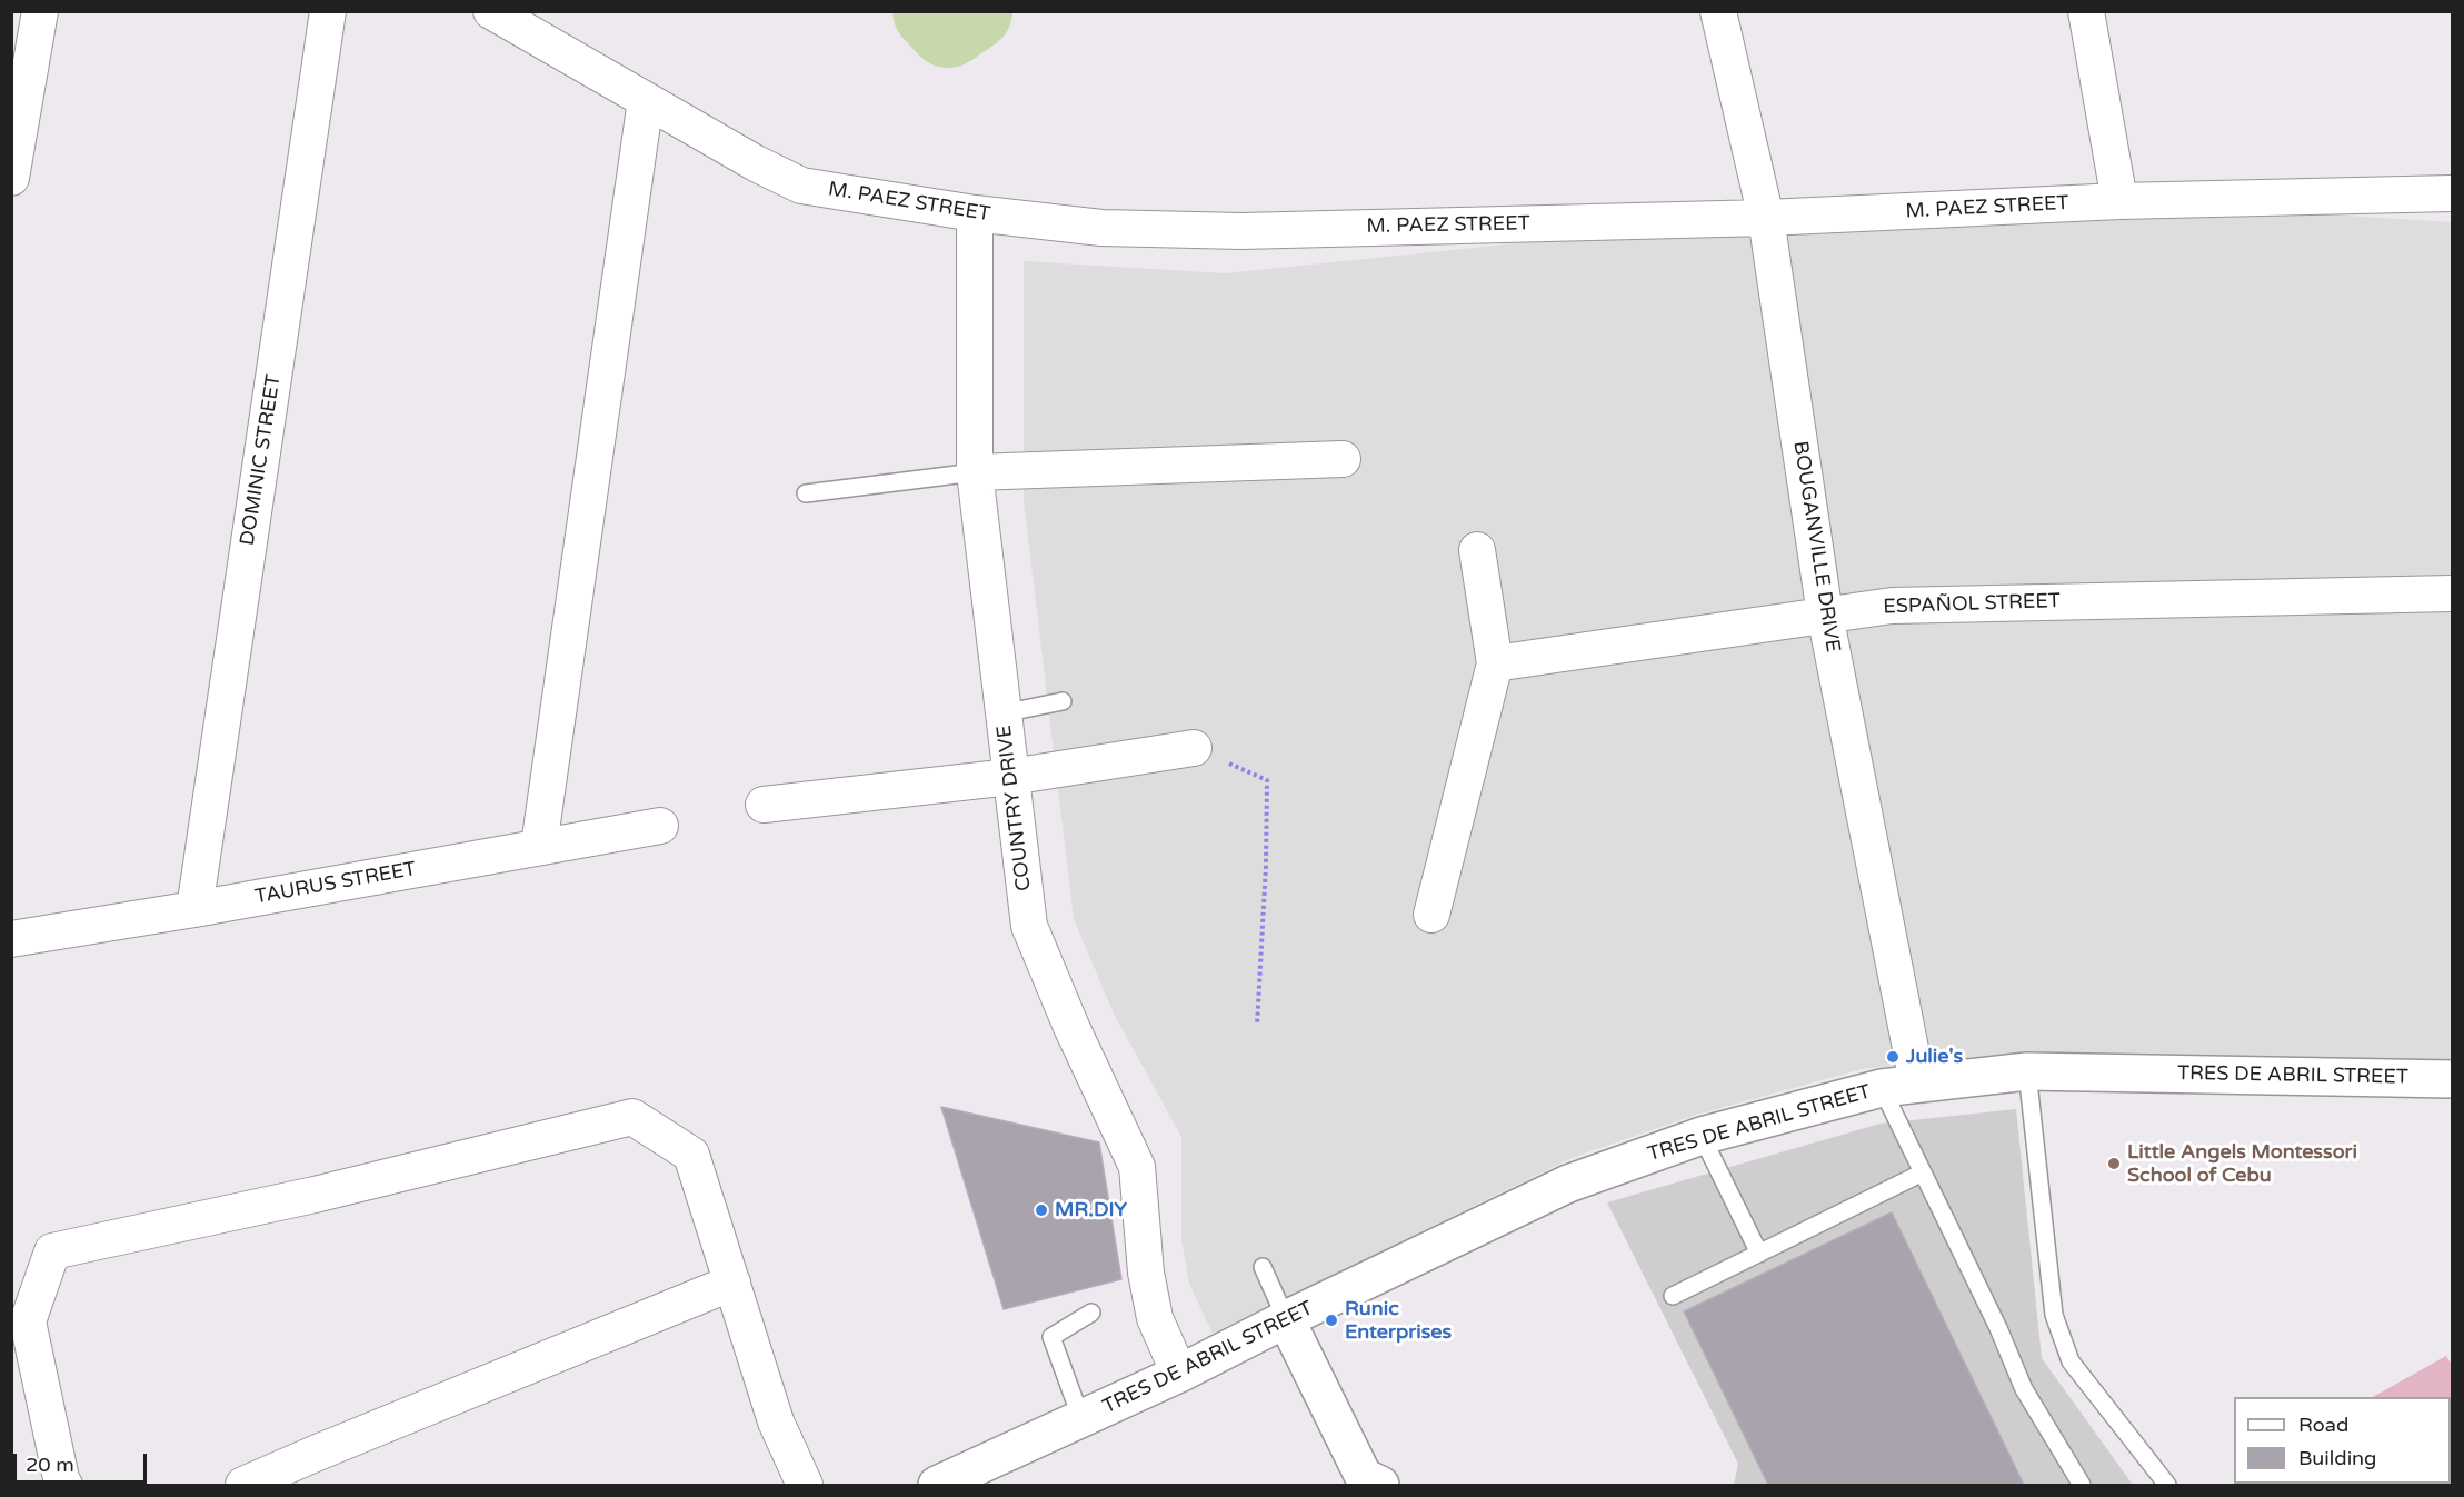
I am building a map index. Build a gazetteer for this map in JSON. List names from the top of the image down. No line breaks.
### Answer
{"streets":{"street":["M. PAEZ STREET","DOMINIC STREET","BOUGANVILLE DRIVE","ESPAÑOL STREET","COUNTRY DRIVE","TAURUS STREET","TRES DE ABRIL STREET"]},"crossings":[["M. PAEZ STREET","BOUGANVILLE DRIVE"],["M. PAEZ STREET","COUNTRY DRIVE"],["DOMINIC STREET","TAURUS STREET"],["BOUGANVILLE DRIVE","ESPAÑOL STREET"],["BOUGANVILLE DRIVE","TRES DE ABRIL STREET"],["COUNTRY DRIVE","TRES DE ABRIL STREET"]],"places":["Julie's","Little Angels Montessori School of Cebu","MR.DIY","Runic Enterprises"],"legend":["Road","Building"],"scale_bar":"20 m"}
